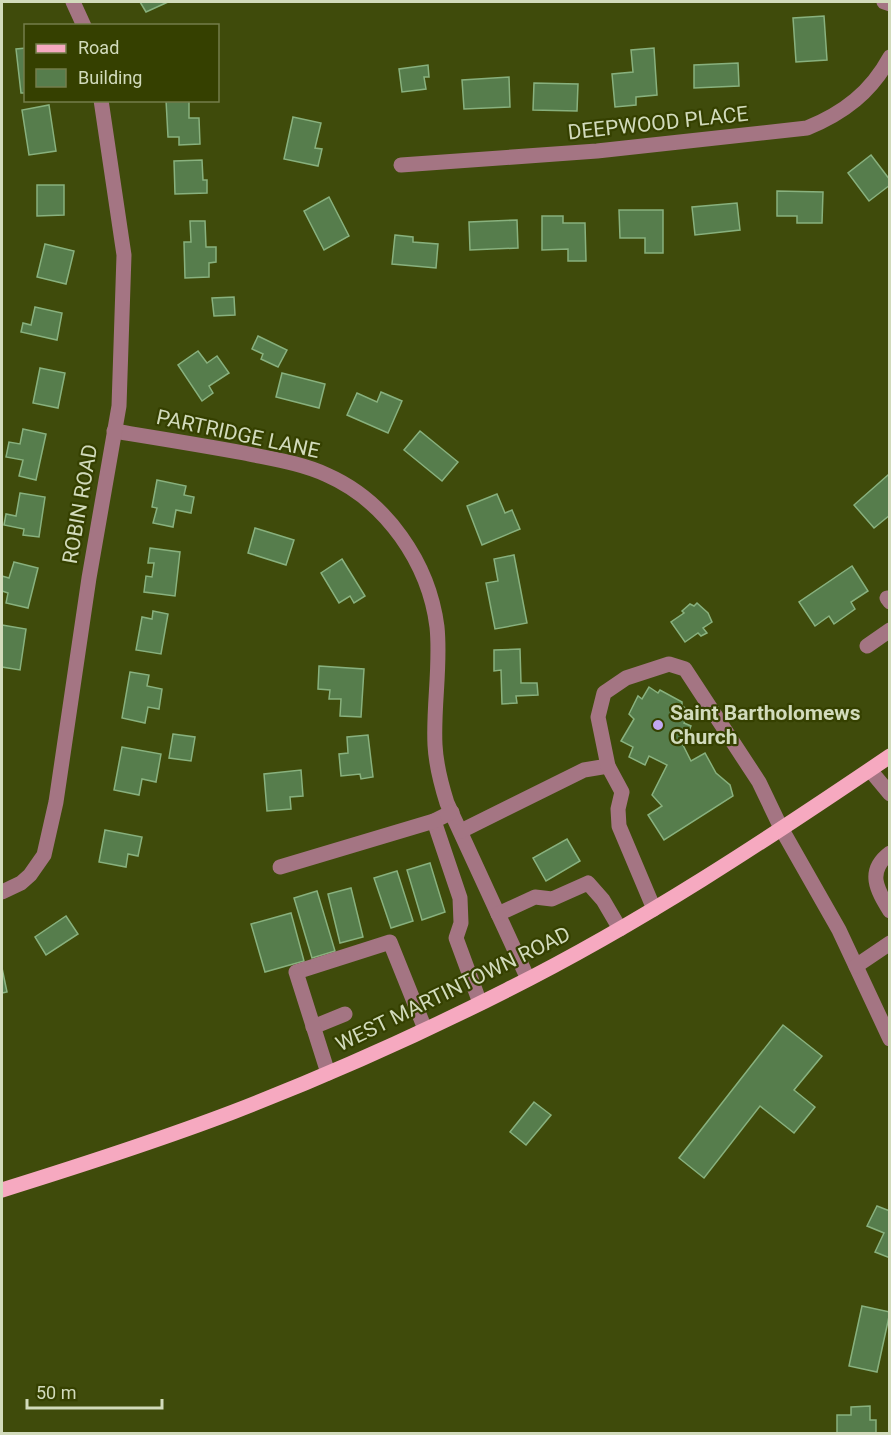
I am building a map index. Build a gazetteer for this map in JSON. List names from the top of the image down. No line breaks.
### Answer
{"streets":{"main road":["WEST MARTINTOWN ROAD"],"street":["DEEPWOOD PLACE","PARTRIDGE LANE","ROBIN ROAD"]},"crossings":[["PARTRIDGE LANE","ROBIN ROAD"],["PARTRIDGE LANE","WEST MARTINTOWN ROAD"]],"places":["Saint Bartholomews Church"],"legend":["Road","Building"],"scale_bar":"50 m"}
